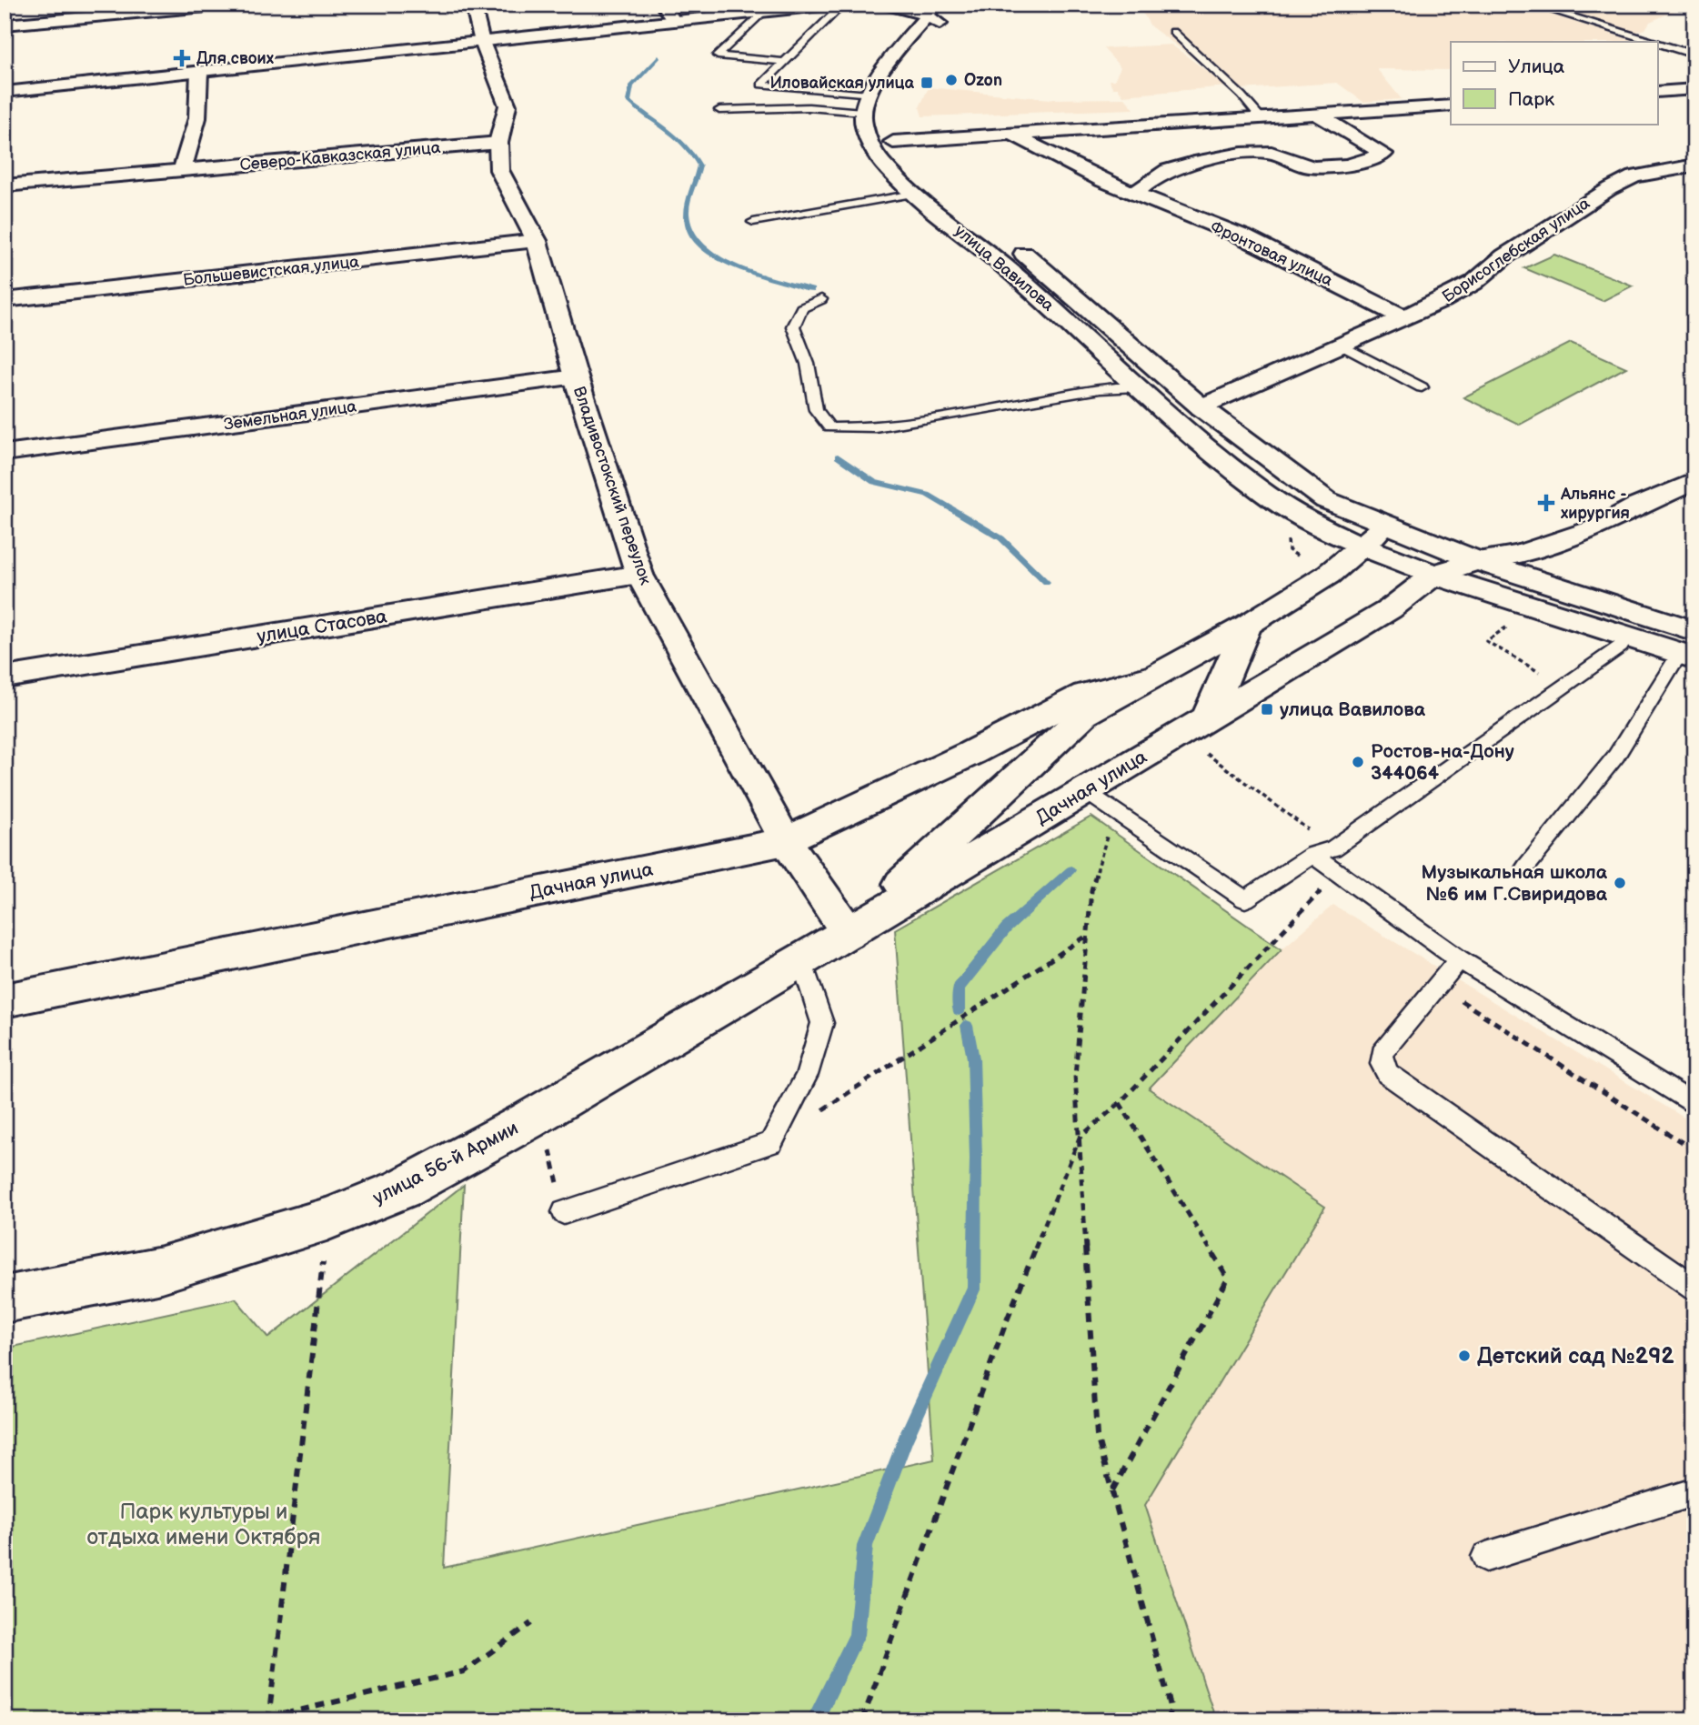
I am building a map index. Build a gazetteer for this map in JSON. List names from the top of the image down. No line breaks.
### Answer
{"streets":{"street":["Северо-Кавказская улица","Борисоглебская улица","Фронтовая улица","улица Вавилова","Большевистская улица","Земельная улица","Владивостокский переулок","улица Стасова","Дачная улица","улица 56-й Армии"]},"crossings":[["Северо-Кавказская улица","Владивостокский переулок"],["Борисоглебская улица","Фронтовая улица"],["Борисоглебская улица","улица Вавилова"],["улица Вавилова","Дачная улица"],["Большевистская улица","Владивостокский переулок"],["Земельная улица","Владивостокский переулок"],["Владивостокский переулок","улица Стасова"],["Владивостокский переулок","Дачная улица"],["Владивостокский переулок","улица 56-й Армии"],["Дачная улица","улица 56-й Армии"]],"parks":["Парк культуры и отдыха имени Октября"],"places":{"health":["Для своих","Альянс - хирургия"],"other":["Ozon","Ростов-на-Дону 344064","Музыкальная школа №6 им Г.Свиридова","Детский сад №292"],"transit":["Иловайская улица","улица Вавилова"]},"legend":["Улица","Парк"]}
